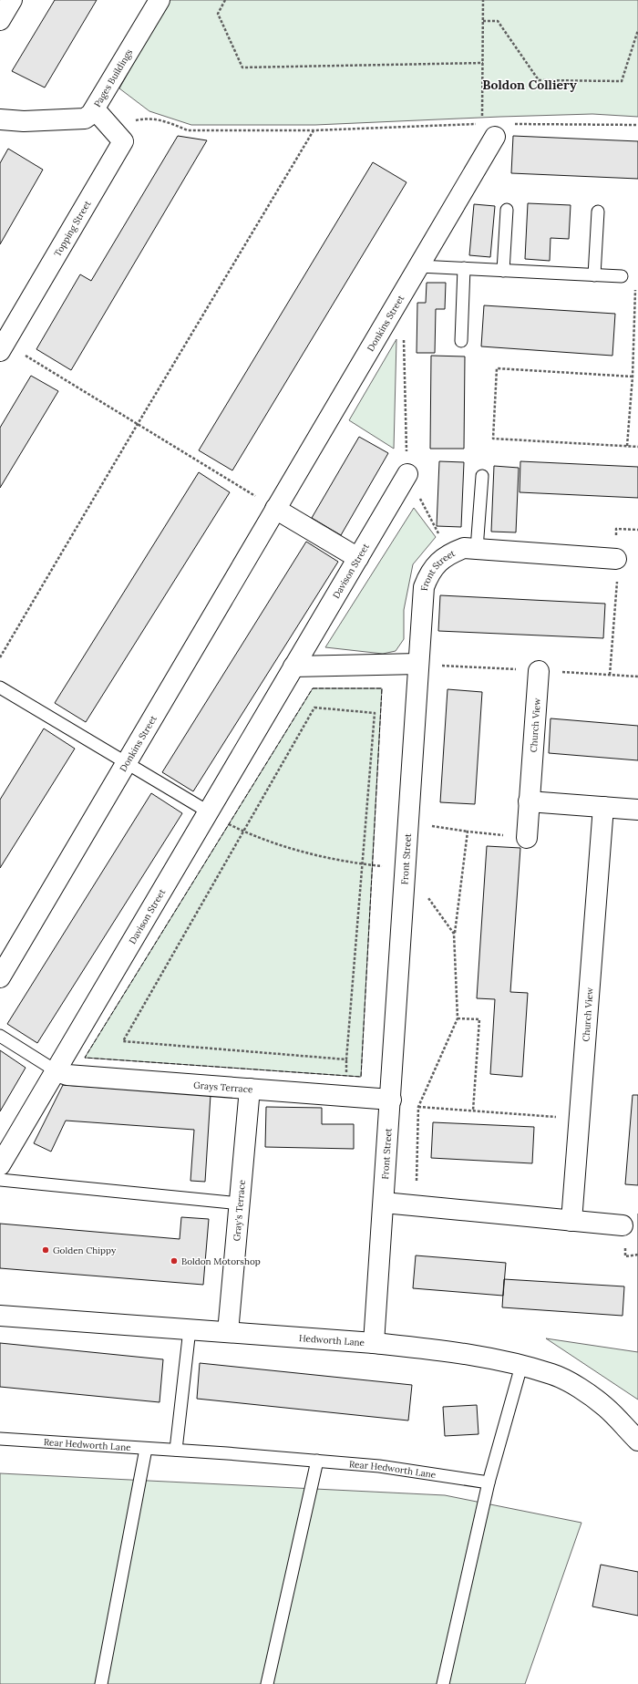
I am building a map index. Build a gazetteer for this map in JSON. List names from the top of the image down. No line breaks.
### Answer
{"streets":{"street":["Pages Buildings","Topping Street","Donkins Street","Davison Street","Front Street","Church View","Grays Terrace","Gray's Terrace","Hedworth Lane"],"lane":["Rear Hedworth Lane"]},"crossings":[["Pages Buildings","Topping Street"],["Davison Street","Grays Terrace"],["Front Street","Grays Terrace"],["Front Street","Hedworth Lane"],["Grays Terrace","Gray's Terrace"],["Gray's Terrace","Hedworth Lane"]],"districts":["Boldon Colliery"],"places":["Golden Chippy","Boldon Motorshop"]}
